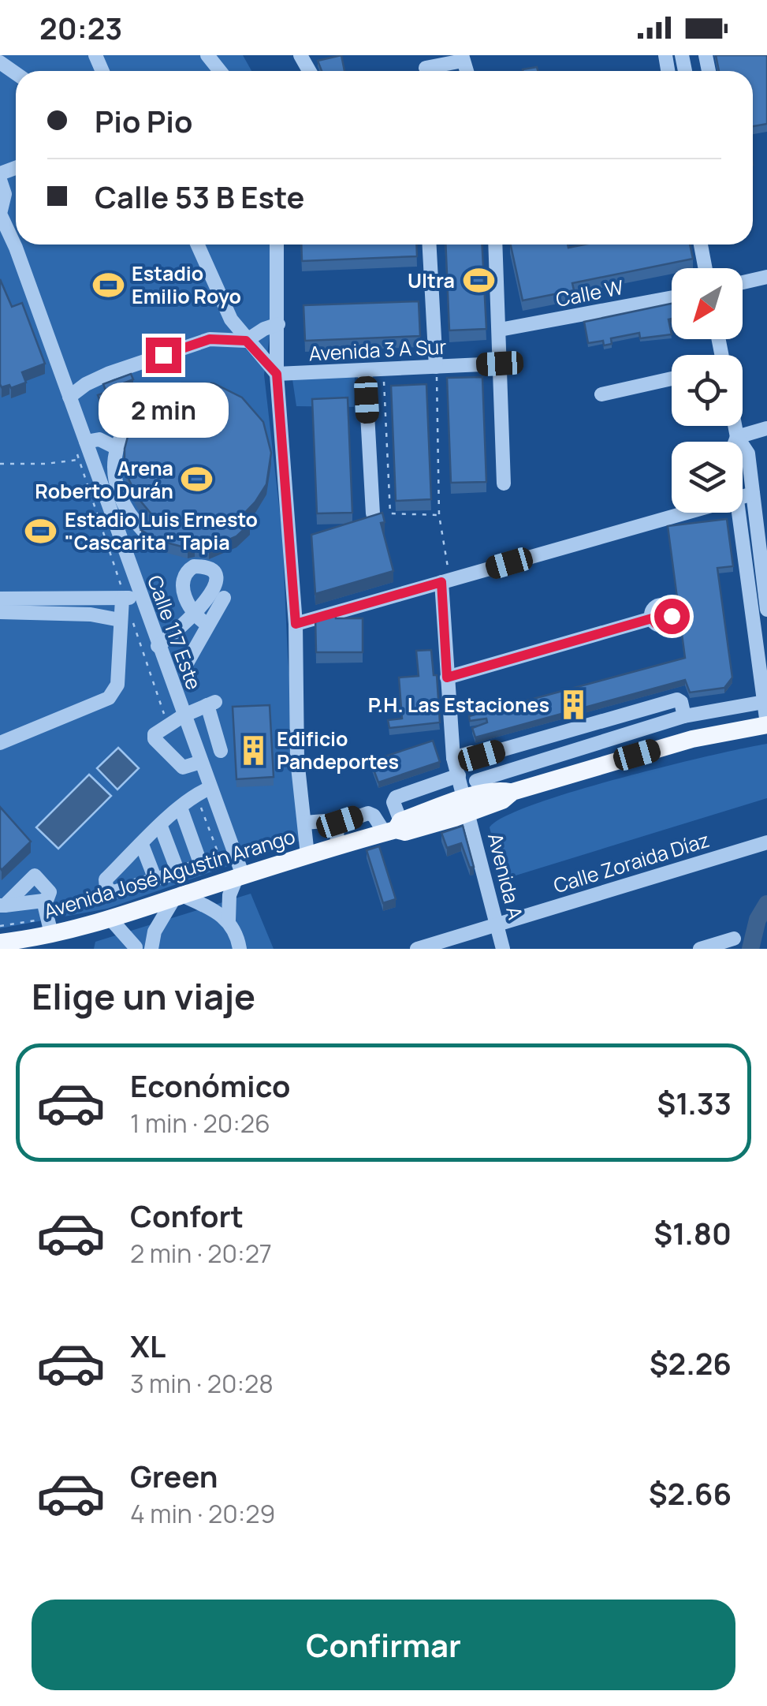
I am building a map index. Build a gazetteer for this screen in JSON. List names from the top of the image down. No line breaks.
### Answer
{"streets":{"main road":["Avenida José Agustín Arango"],"street":["Calle W","Avenida 3 A Sur","Calle 117 Este","Calle Zoraida Díaz","Avenida A"]},"crossings":[["Calle 117 Este","Avenida José Agustín Arango"],["Calle Zoraida Díaz","Avenida A"],["Avenida José Agustín Arango","Avenida A"]],"places":{"sports":["Ultra","Estadio Emilio Royo","Arena Roberto Durán","Estadio Luis Ernesto \"Cascarita\" Tapia"],"building":["P.H. Las Estaciones","Edificio Pandeportes"]},"north":"bottom left","page":{"status":"20:23","banner":["Pio Pio","Calle 53 B Este"],"bubble":"2 min","heading":"Elige un viaje","list":[{"name":"Económico","note":"1 min · 20:26","value":"$1.33"},{"name":"Confort","note":"2 min · 20:27","value":"$1.80"},{"name":"XL","note":"3 min · 20:28","value":"$2.26"},{"name":"Green","note":"4 min · 20:29","value":"$2.66"}],"buttons":"Confirmar"}}
